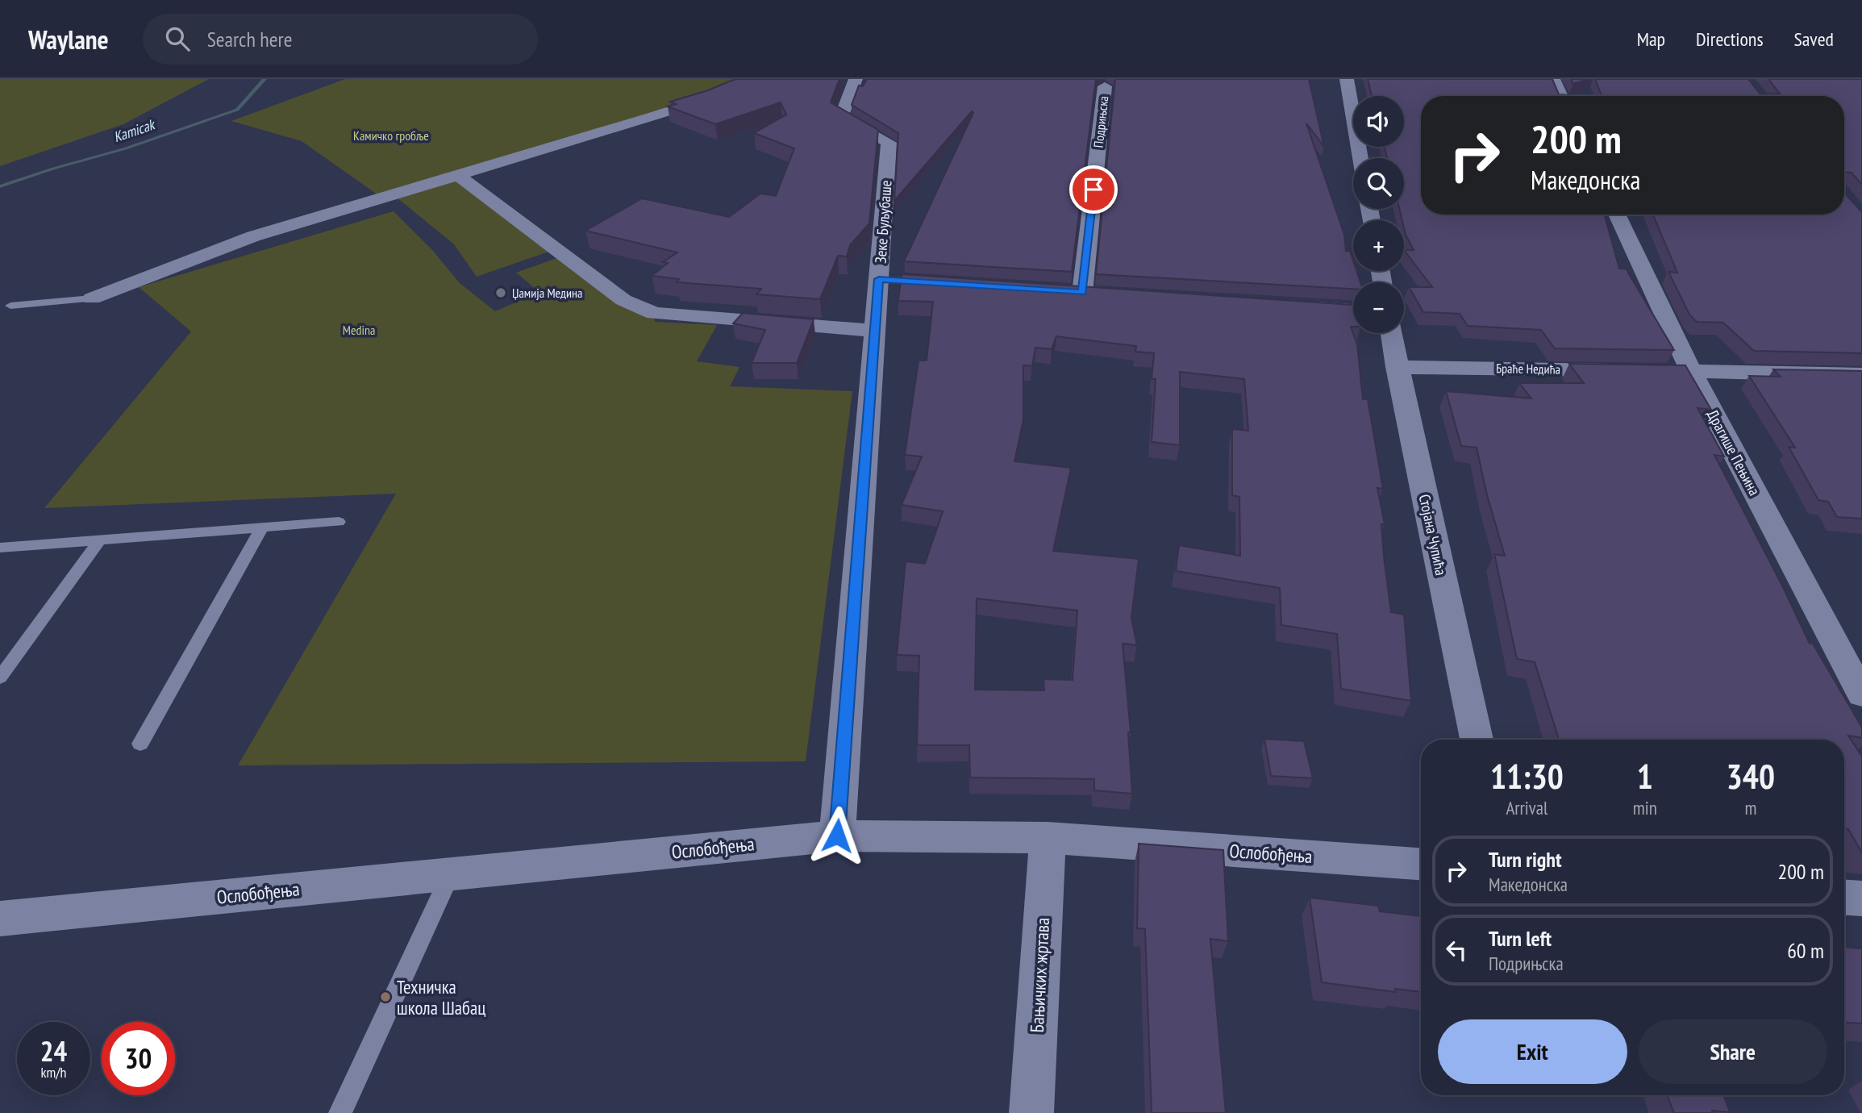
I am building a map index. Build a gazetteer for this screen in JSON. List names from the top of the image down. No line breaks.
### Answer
{"streets":{"street":["Подрињска","Зеке Буљубаше","Браће Недића","Драгише Пењина","Стојана Чупића","Ослобођења","Бањичких жртава"]},"crossings":[["Зеке Буљубаше","Ослобођења"],["Браће Недића","Драгише Пењина"],["Браће Недића","Стојана Чупића"],["Ослобођења","Бањичких жртава"]],"water":["Kamicak"],"parks":["Камичко гробље","Medina"],"places":["Џамија Медина","Техничка школа Шабац"],"page":{"header":"Waylane","search":"Search here","nav":["Map","Directions","Saved"],"map_buttons":["+","−"],"turn":["200 m","Македонска"],"eta":["11:30","Arrival","1","min","340","m"],"list":[{"name":"Turn right","note":"Македонска","value":"200 m"},{"name":"Turn left","note":"Подрињска","value":"60 m"}],"buttons":["Exit","Share"],"speed":"24 km/h","limit":"30"}}
